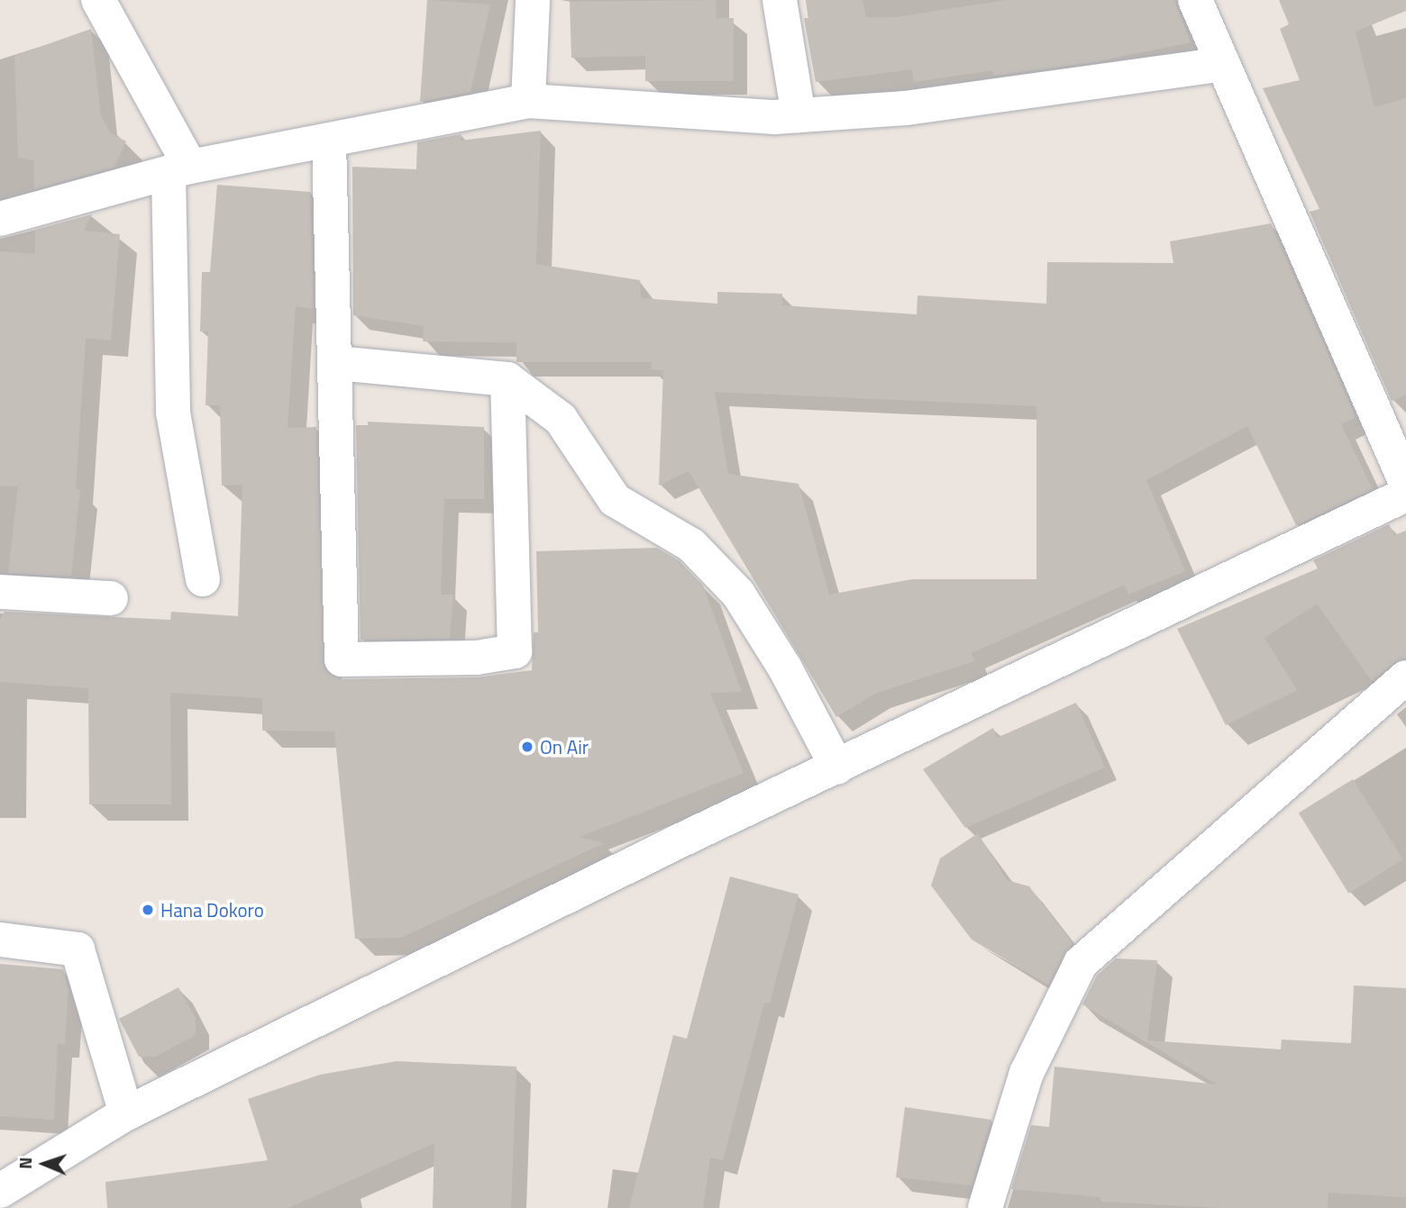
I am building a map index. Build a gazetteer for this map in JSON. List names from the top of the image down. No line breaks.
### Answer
{"places":["On Air","Hana Dokoro"],"north":"left"}
